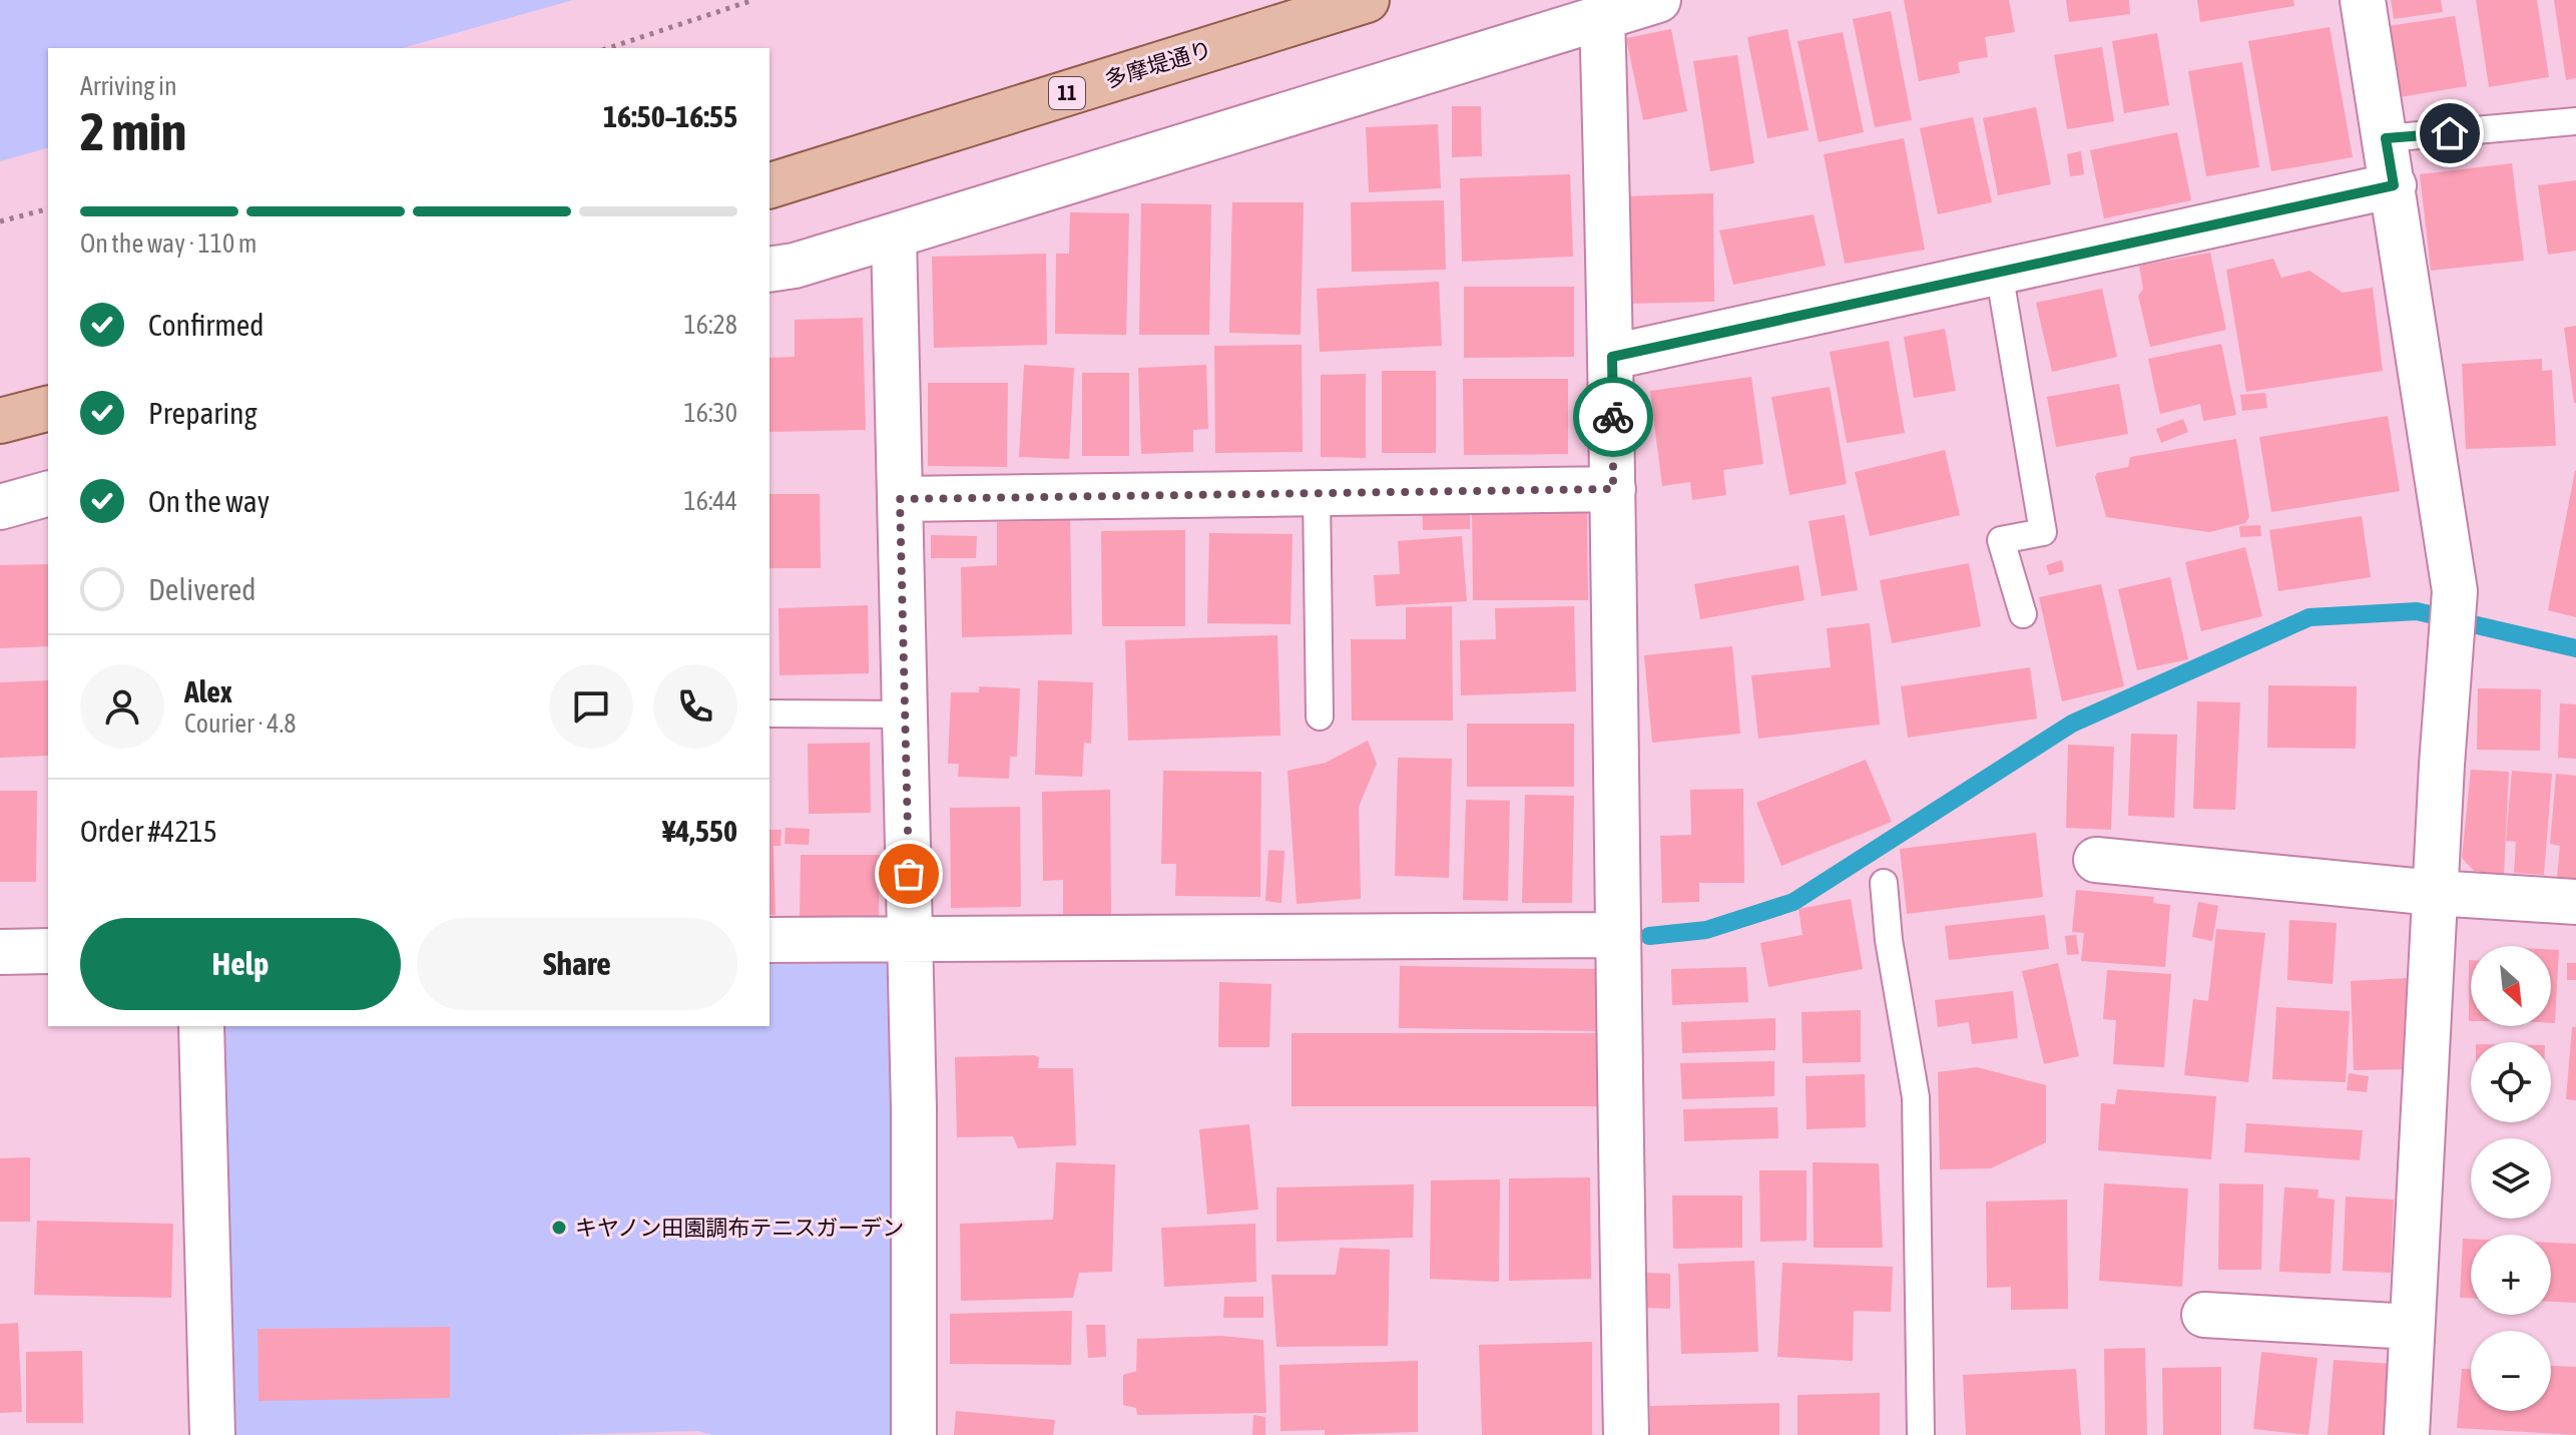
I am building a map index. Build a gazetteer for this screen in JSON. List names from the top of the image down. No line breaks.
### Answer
{"streets":{"main road":["多摩堤通り","11"]},"places":["キヤノン田園調布テニスガーデン"],"north":"bottom right","page":{"heading":["2 min","Arriving in","16:50–16:55"],"panel":["Alex","Courier · 4.8","Order #4215","¥4,550"],"bar":"On the way · 110 m","list":[["Confirmed","16:28"],["Preparing","16:30"],["On the way","16:44"],"Delivered"],"buttons":["Help","Share"],"map_buttons":["+","−"]}}
